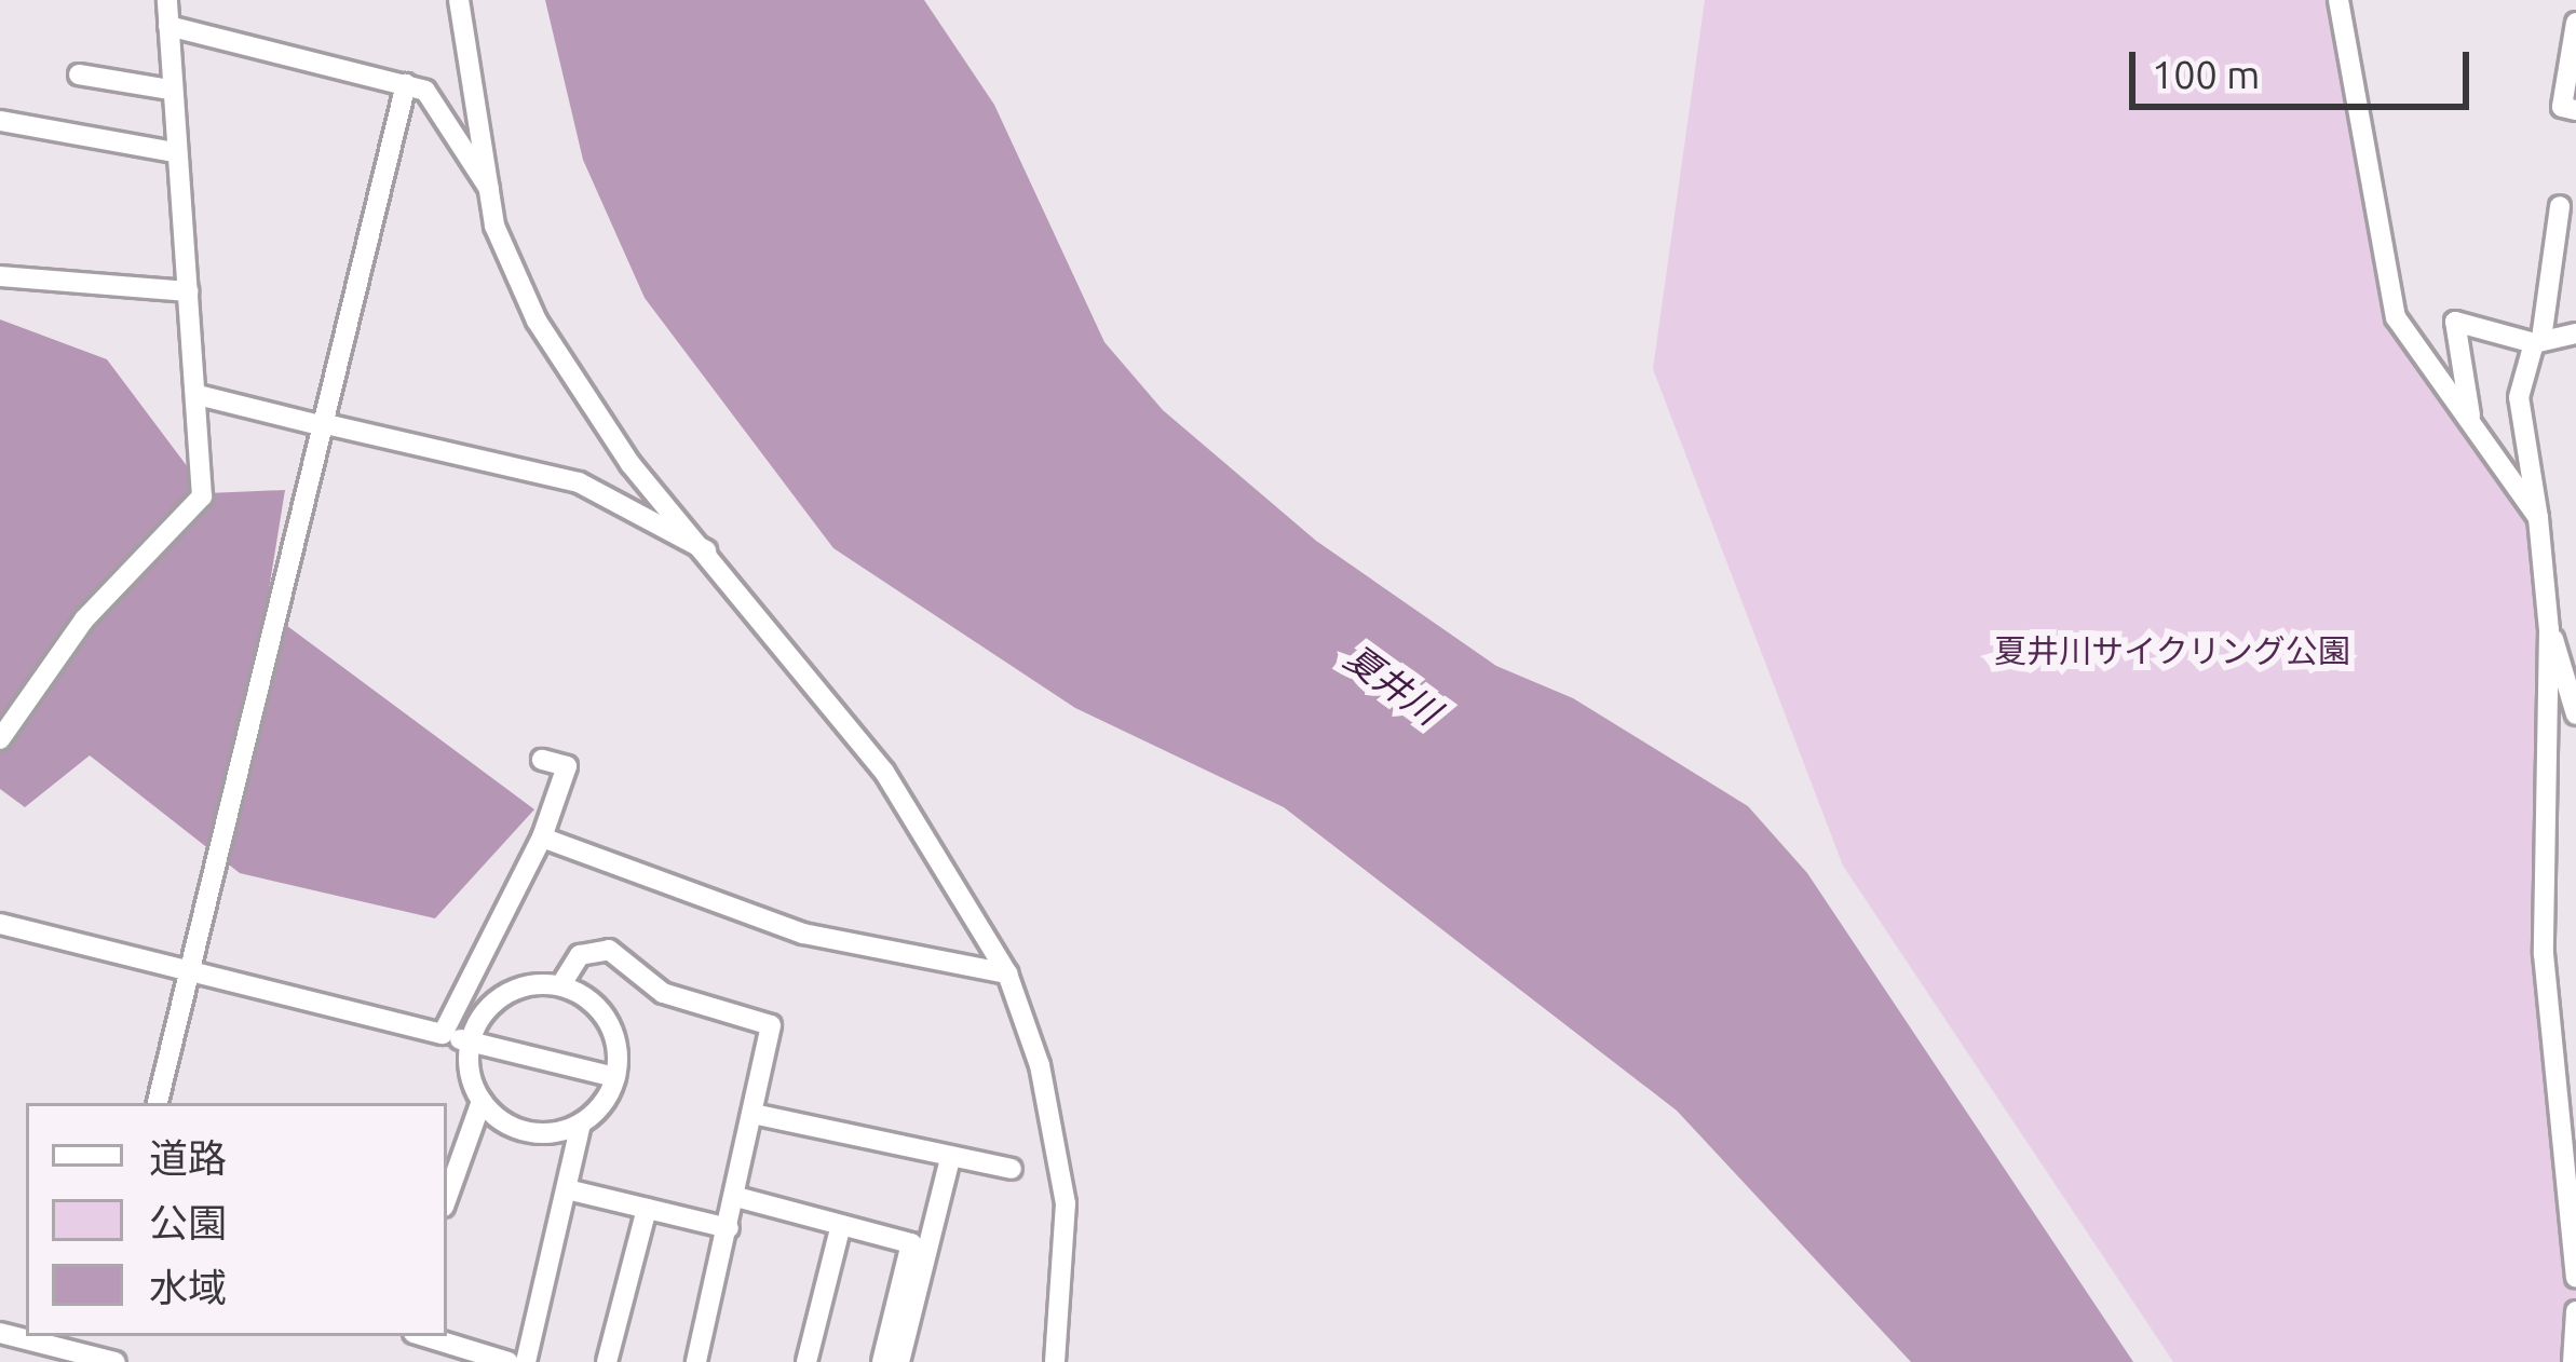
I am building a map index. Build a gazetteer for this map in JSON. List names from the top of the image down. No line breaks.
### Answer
{"water":["夏井川"],"parks":["夏井川サイクリング公園"],"legend":["道路","公園","水域"],"scale_bar":"100 m"}
